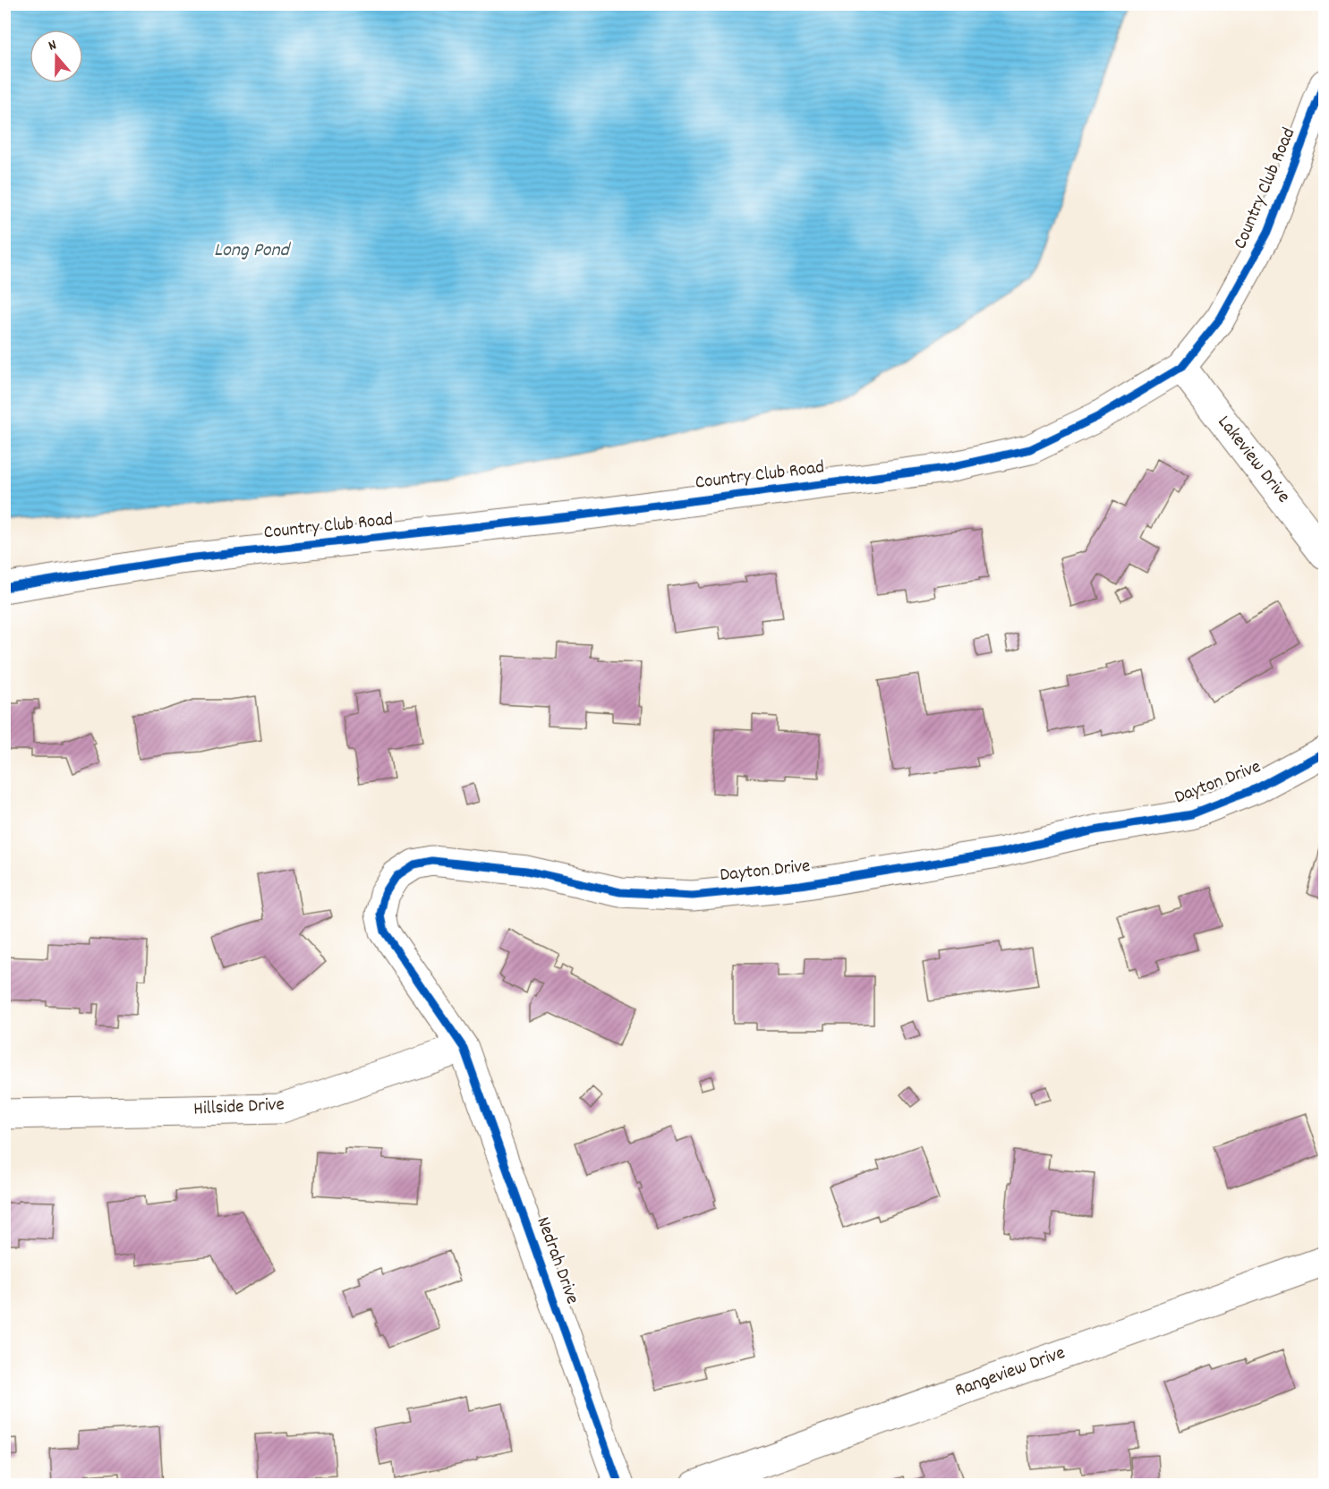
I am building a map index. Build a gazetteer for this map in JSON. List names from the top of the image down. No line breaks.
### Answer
{"streets":{"street":["Country Club Road","Lakeview Drive","Dayton Drive","Hillside Drive","Nedrah Drive","Rangeview Drive"]},"crossings":[["Country Club Road","Lakeview Drive"],["Dayton Drive","Hillside Drive"],["Dayton Drive","Nedrah Drive"],["Hillside Drive","Nedrah Drive"]],"water":["Long Pond"],"north":"top"}
